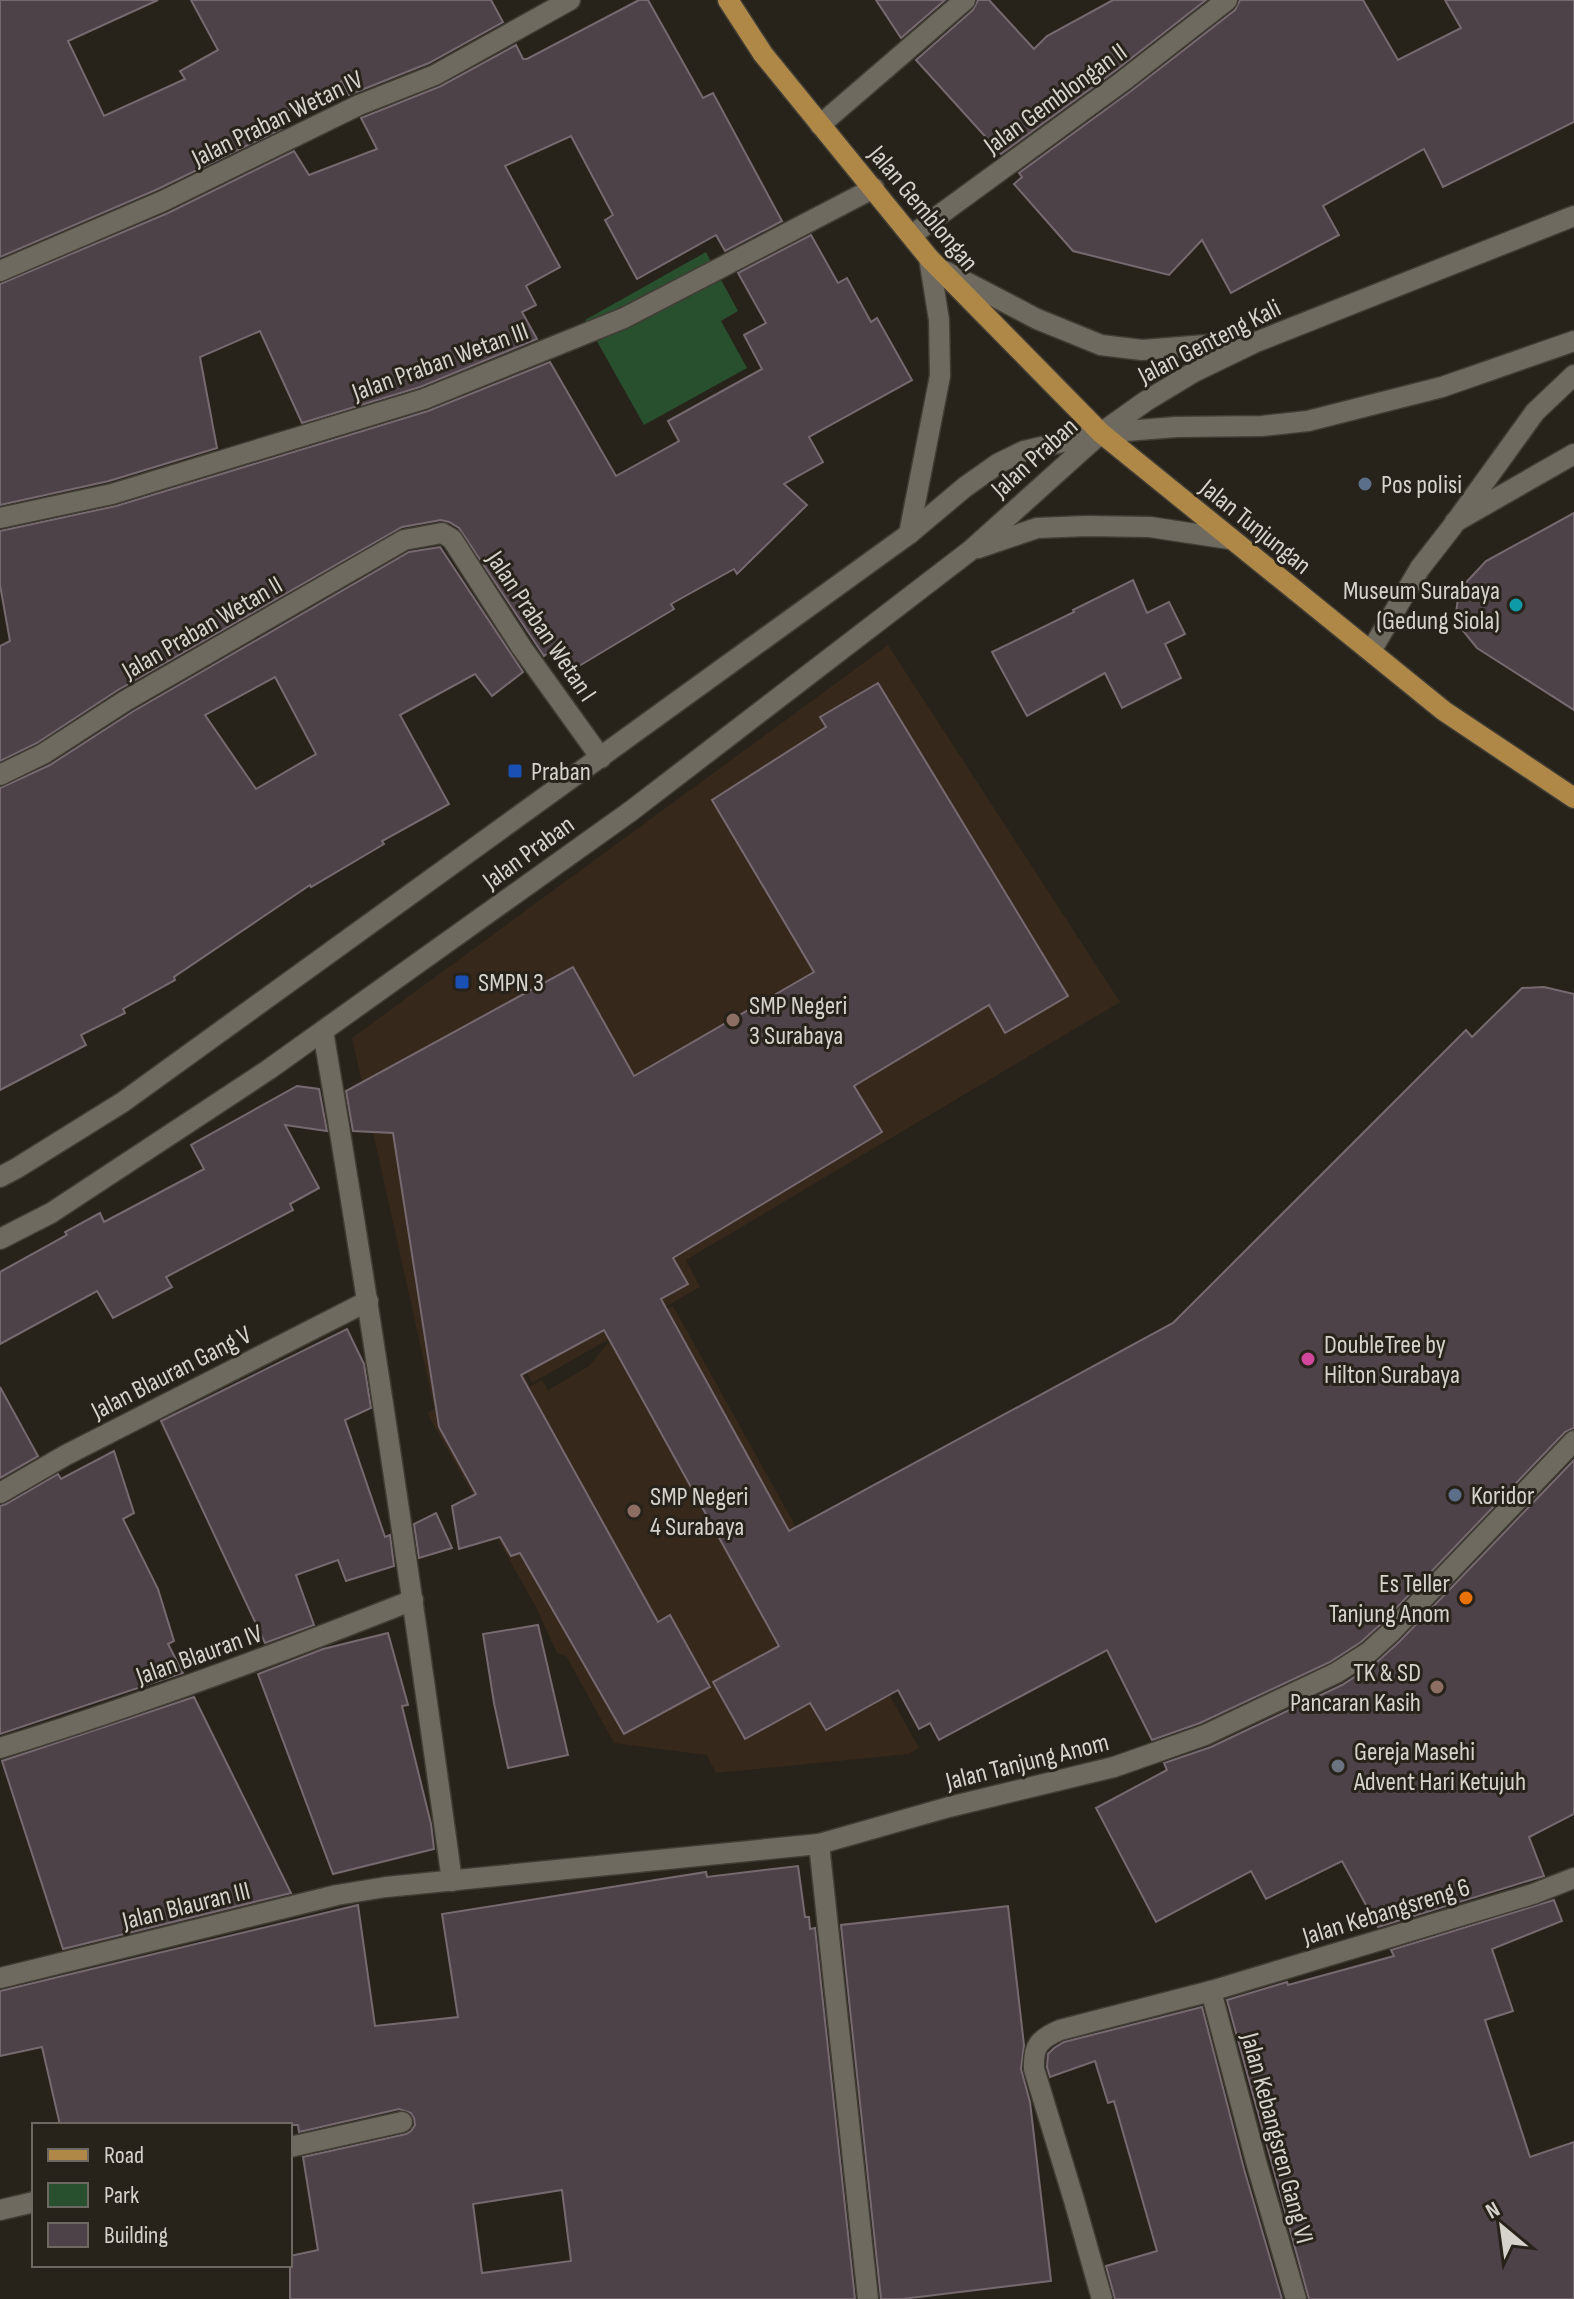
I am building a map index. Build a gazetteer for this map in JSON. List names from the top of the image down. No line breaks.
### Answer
{"streets":{"main road":["Jalan Gemblongan","Jalan Tunjungan"],"street":["Jalan Gemblongan II","Jalan Praban Wetan IV","Jalan Genteng Kali","Jalan Praban Wetan III","Jalan Praban","Jalan Praban Wetan I","Jalan Praban Wetan II","Jalan Blauran Gang V","Jalan Blauran IV","Jalan Tanjung Anom","Jalan Blauran III","Jalan Kebangsreng 6","Jalan Kebangsren Gang VI"]},"crossings":[["Jalan Gemblongan II","Jalan Gemblongan"],["Jalan Gemblongan","Jalan Genteng Kali"],["Jalan Gemblongan","Jalan Praban Wetan III"],["Jalan Gemblongan","Jalan Praban"],["Jalan Gemblongan","Jalan Tunjungan"],["Jalan Genteng Kali","Jalan Praban"],["Jalan Genteng Kali","Jalan Tunjungan"],["Jalan Praban","Jalan Tunjungan"],["Jalan Praban","Jalan Praban Wetan I"],["Jalan Praban Wetan I","Jalan Praban Wetan II"],["Jalan Tanjung Anom","Jalan Blauran III"],["Jalan Kebangsreng 6","Jalan Kebangsren Gang VI"]],"places":{"other":["Pos polisi","Museum Surabaya (Gedung Siola)","SMP Negeri 3 Surabaya","DoubleTree by Hilton Surabaya","Koridor","SMP Negeri 4 Surabaya","Es Teller Tanjung Anom","TK & SD Pancaran Kasih","Gereja Masehi Advent Hari Ketujuh"],"transit":["Praban","SMPN 3"]},"legend":["Road","Park","Building"],"north":"top left"}
